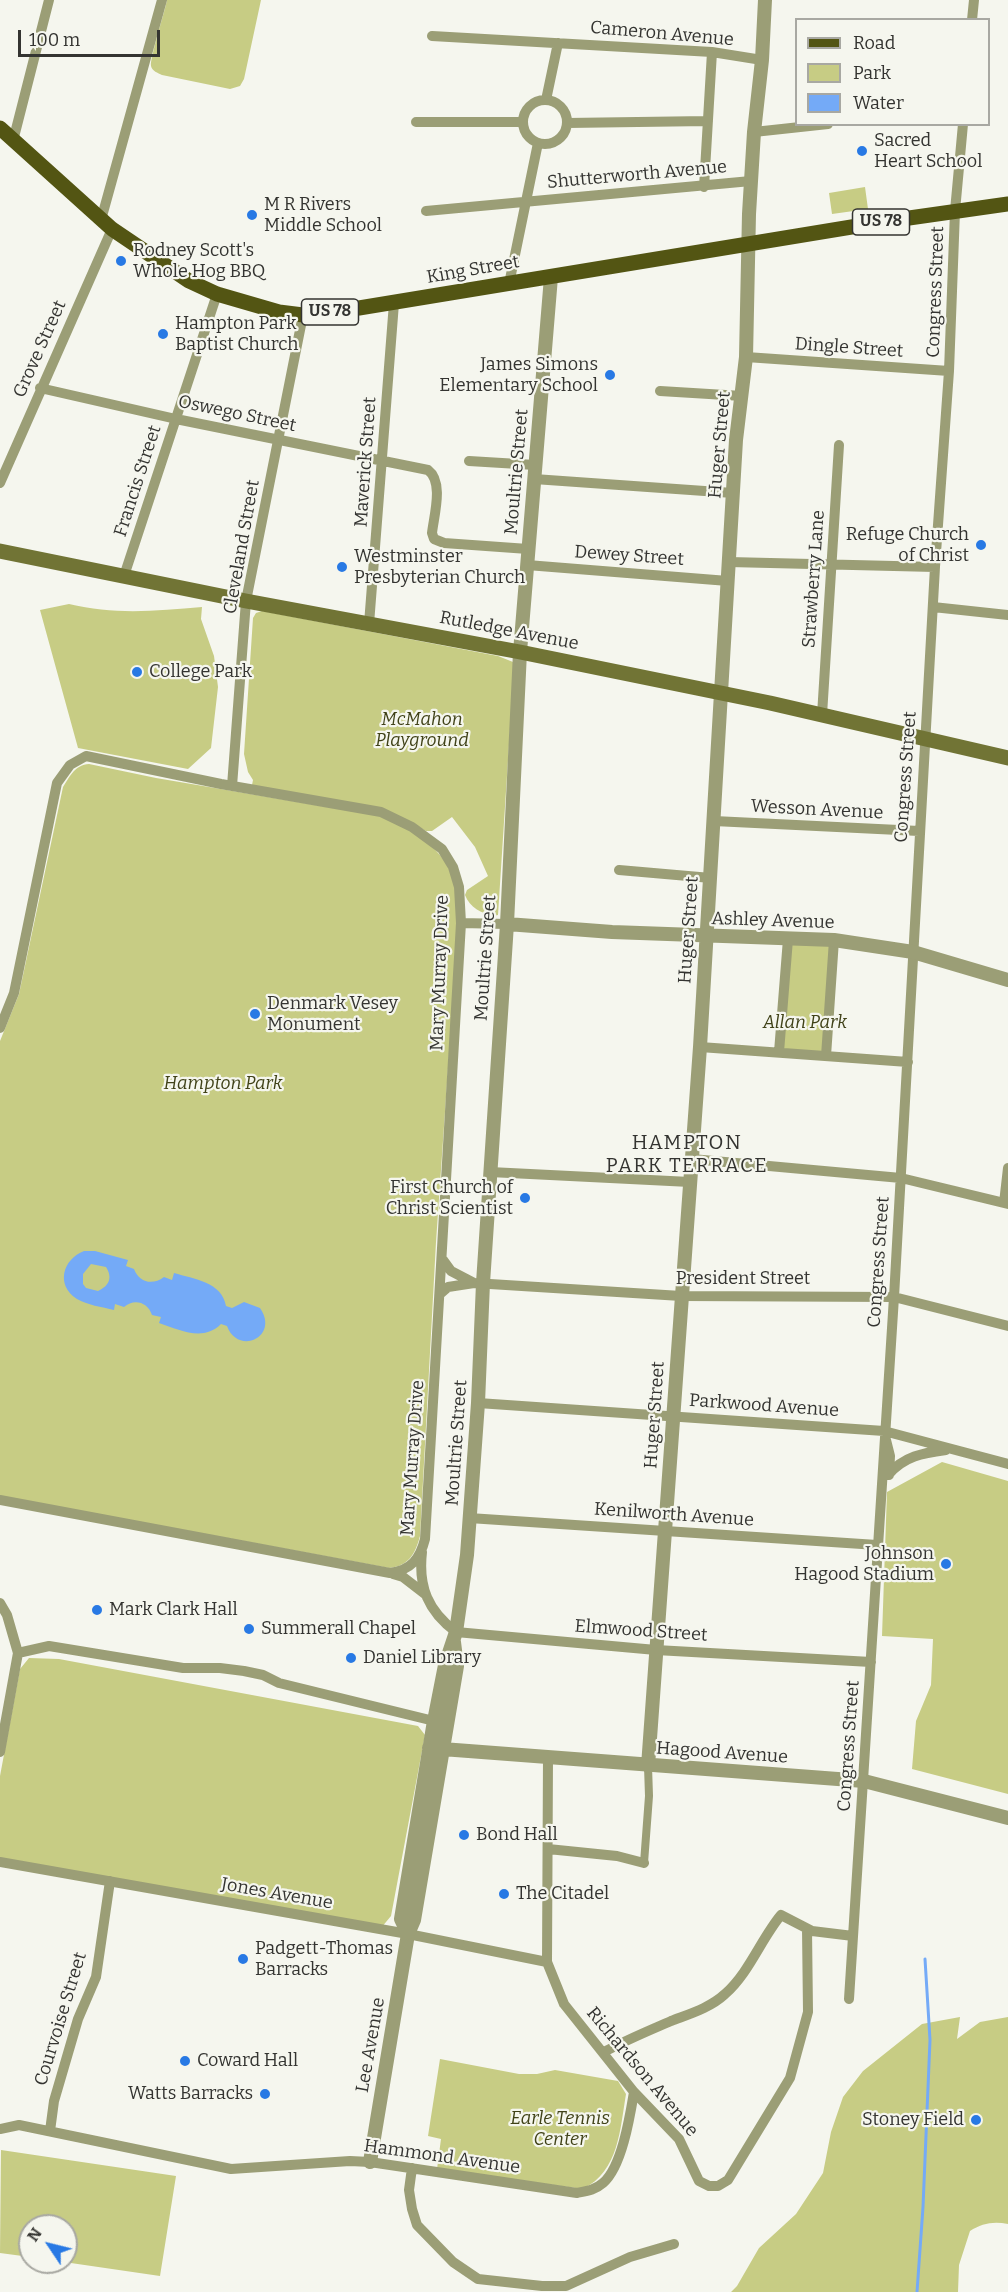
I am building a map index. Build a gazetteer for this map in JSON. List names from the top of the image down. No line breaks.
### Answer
{"streets":{"main road":["US 78","King Street","Rutledge Avenue"],"street":["Cameron Avenue","Shutterworth Avenue","Congress Street","Dingle Street","Grove Street","Oswego Street","Huger Street","Maverick Street","Moultrie Street","Francis Street","Cleveland Street","Dewey Street","Strawberry Lane","Wesson Avenue","Ashley Avenue","Mary Murray Drive","President Street","Parkwood Avenue","Kenilworth Avenue","Elmwood Street","Hagood Avenue","Jones Avenue","Courvoise Street","Lee Avenue","Richardson Avenue","Hammond Avenue"]},"crossings":[["Cameron Avenue","Huger Street"],["Shutterworth Avenue","Huger Street"],["King Street","Congress Street"],["King Street","Grove Street"],["King Street","Huger Street"],["King Street","Maverick Street"],["King Street","Moultrie Street"],["King Street","Francis Street"],["King Street","Cleveland Street"],["Congress Street","Dingle Street"],["Congress Street","Rutledge Avenue"],["Congress Street","Wesson Avenue"],["Congress Street","Ashley Avenue"],["Congress Street","President Street"],["Congress Street","Parkwood Avenue"],["Congress Street","Kenilworth Avenue"],["Congress Street","Elmwood Street"],["Congress Street","Hagood Avenue"],["Dingle Street","Huger Street"],["Grove Street","Oswego Street"],["Oswego Street","Maverick Street"],["Oswego Street","Moultrie Street"],["Oswego Street","Francis Street"],["Oswego Street","Cleveland Street"],["Huger Street","Dewey Street"],["Huger Street","Rutledge Avenue"],["Huger Street","Wesson Avenue"],["Huger Street","Ashley Avenue"],["Huger Street","President Street"],["Huger Street","Parkwood Avenue"],["Huger Street","Kenilworth Avenue"],["Huger Street","Elmwood Street"],["Huger Street","Hagood Avenue"],["Maverick Street","Rutledge Avenue"],["Moultrie Street","Dewey Street"],["Moultrie Street","Rutledge Avenue"],["Moultrie Street","Ashley Avenue"],["Moultrie Street","President Street"],["Moultrie Street","Parkwood Avenue"],["Moultrie Street","Kenilworth Avenue"],["Moultrie Street","Elmwood Street"],["Moultrie Street","Hagood Avenue"],["Moultrie Street","Jones Avenue"],["Moultrie Street","Lee Avenue"],["Francis Street","Rutledge Avenue"],["Cleveland Street","Rutledge Avenue"],["Cleveland Street","Mary Murray Drive"],["Strawberry Lane","Rutledge Avenue"],["Ashley Avenue","Mary Murray Drive"],["Mary Murray Drive","President Street"],["Hagood Avenue","Richardson Avenue"],["Jones Avenue","Courvoise Street"],["Jones Avenue","Lee Avenue"],["Jones Avenue","Richardson Avenue"],["Courvoise Street","Hammond Avenue"],["Lee Avenue","Hammond Avenue"],["Richardson Avenue","Hammond Avenue"]],"districts":["HAMPTON PARK TERRACE"],"parks":["McMahon Playground","Allan Park","Hampton Park","Earle Tennis Center"],"places":["Sacred Heart School","M R Rivers Middle School","Rodney Scott's Whole Hog BBQ","Hampton Park Baptist Church","James Simons Elementary School","Refuge Church of Christ","Westminster Presbyterian Church","College Park","Denmark Vesey Monument","First Church of Christ Scientist","Johnson Hagood Stadium","Mark Clark Hall","Summerall Chapel","Daniel Library","Bond Hall","The Citadel","Padgett-Thomas Barracks","Coward Hall","Watts Barracks","Stoney Field"],"legend":["Road","Park","Water"],"scale_bar":"100 m","north":"top left"}
